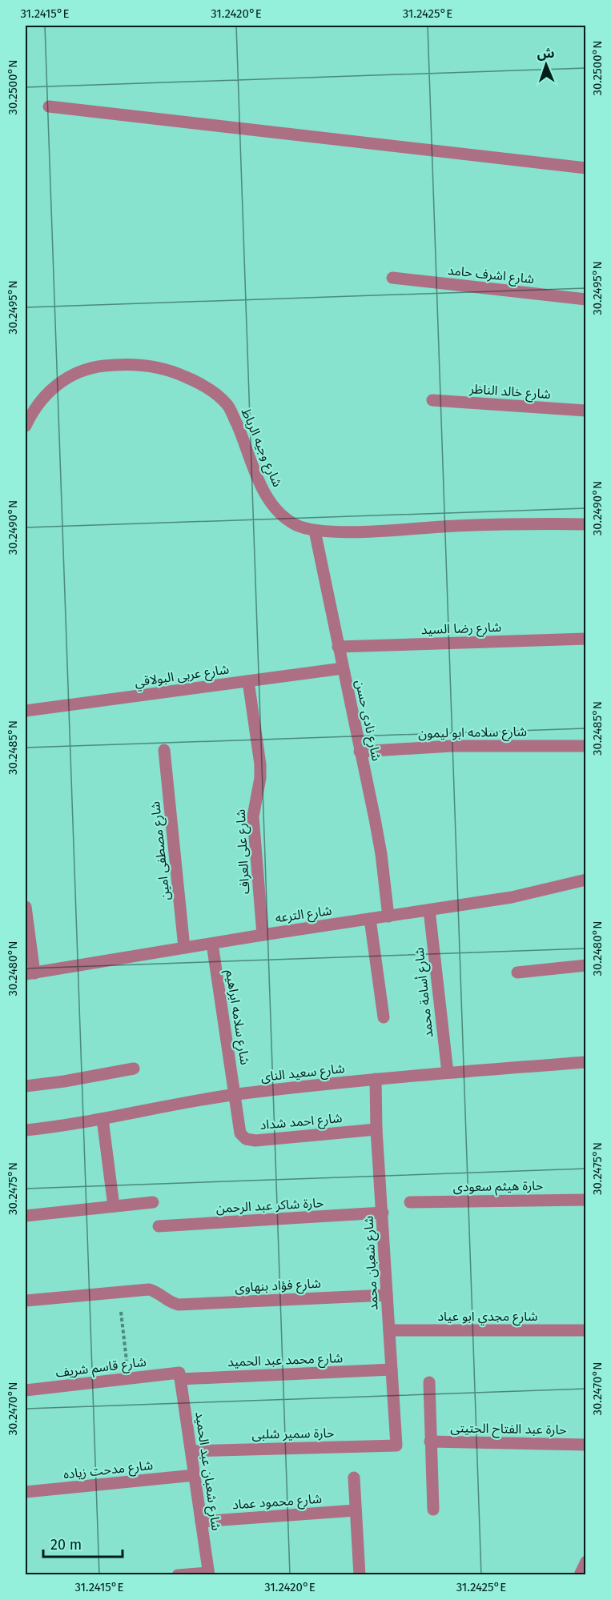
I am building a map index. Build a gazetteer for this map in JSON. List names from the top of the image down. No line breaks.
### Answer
{"streets":{"street":["شارع اشرف حامد","شارع خالد الناظر","شارع وجيه الرباط","شارع رضا السيد","شارع عربى البولاقي","شارع نادى حسن","شارع سلامه ابو ليمون","شارع مصطفى امين","شارع على العراف","شارع الترعه","شارع أسامة محمد","شارع سلامه ابراهيم","شارع سعيد الناى","شارع احمد شداد","حارة هيثم سعودى","حارة شاكر عبد الرحمن","شارع شعبان محمد","شارع فؤاد بنهاوى","شارع مجدي ابو عياد","شارع محمد عبد الحميد","شارع قاسم شريف","حارة عبد الفتاح الحتيتى","حارة سمير شلبى","شارع مدحت زياده","شارع شعبان عبد الحميد","شارع محمود عماد"]},"crossings":[["شارع وجيه الرباط","شارع نادى حسن"],["شارع رضا السيد","شارع نادى حسن"],["شارع عربى البولاقي","شارع نادى حسن"],["شارع عربى البولاقي","شارع على العراف"],["شارع نادى حسن","شارع سلامه ابو ليمون"],["شارع نادى حسن","شارع الترعه"],["شارع مصطفى امين","شارع الترعه"],["شارع على العراف","شارع الترعه"],["شارع الترعه","شارع أسامة محمد"],["شارع الترعه","شارع سلامه ابراهيم"],["شارع أسامة محمد","شارع سعيد الناى"],["شارع سلامه ابراهيم","شارع سعيد الناى"],["شارع سلامه ابراهيم","شارع احمد شداد"],["شارع سعيد الناى","شارع احمد شداد"],["شارع سعيد الناى","شارع شعبان محمد"],["شارع احمد شداد","شارع شعبان محمد"],["حارة شاكر عبد الرحمن","شارع شعبان محمد"],["شارع شعبان محمد","شارع فؤاد بنهاوى"],["شارع شعبان محمد","شارع مجدي ابو عياد"],["شارع شعبان محمد","شارع محمد عبد الحميد"],["شارع شعبان محمد","حارة سمير شلبى"],["شارع محمد عبد الحميد","شارع قاسم شريف"],["شارع محمد عبد الحميد","شارع شعبان عبد الحميد"],["شارع قاسم شريف","شارع شعبان عبد الحميد"],["حارة سمير شلبى","شارع شعبان عبد الحميد"],["شارع مدحت زياده","شارع شعبان عبد الحميد"],["شارع شعبان عبد الحميد","شارع محمود عماد"]],"scale_bar":"20 m","north":"top","coordinates":["31.2415°E","31.2420°E","31.2425°E","30.2500°N","30.2495°N","30.2490°N","30.2485°N","30.2480°N","30.2475°N","30.2470°N"]}
